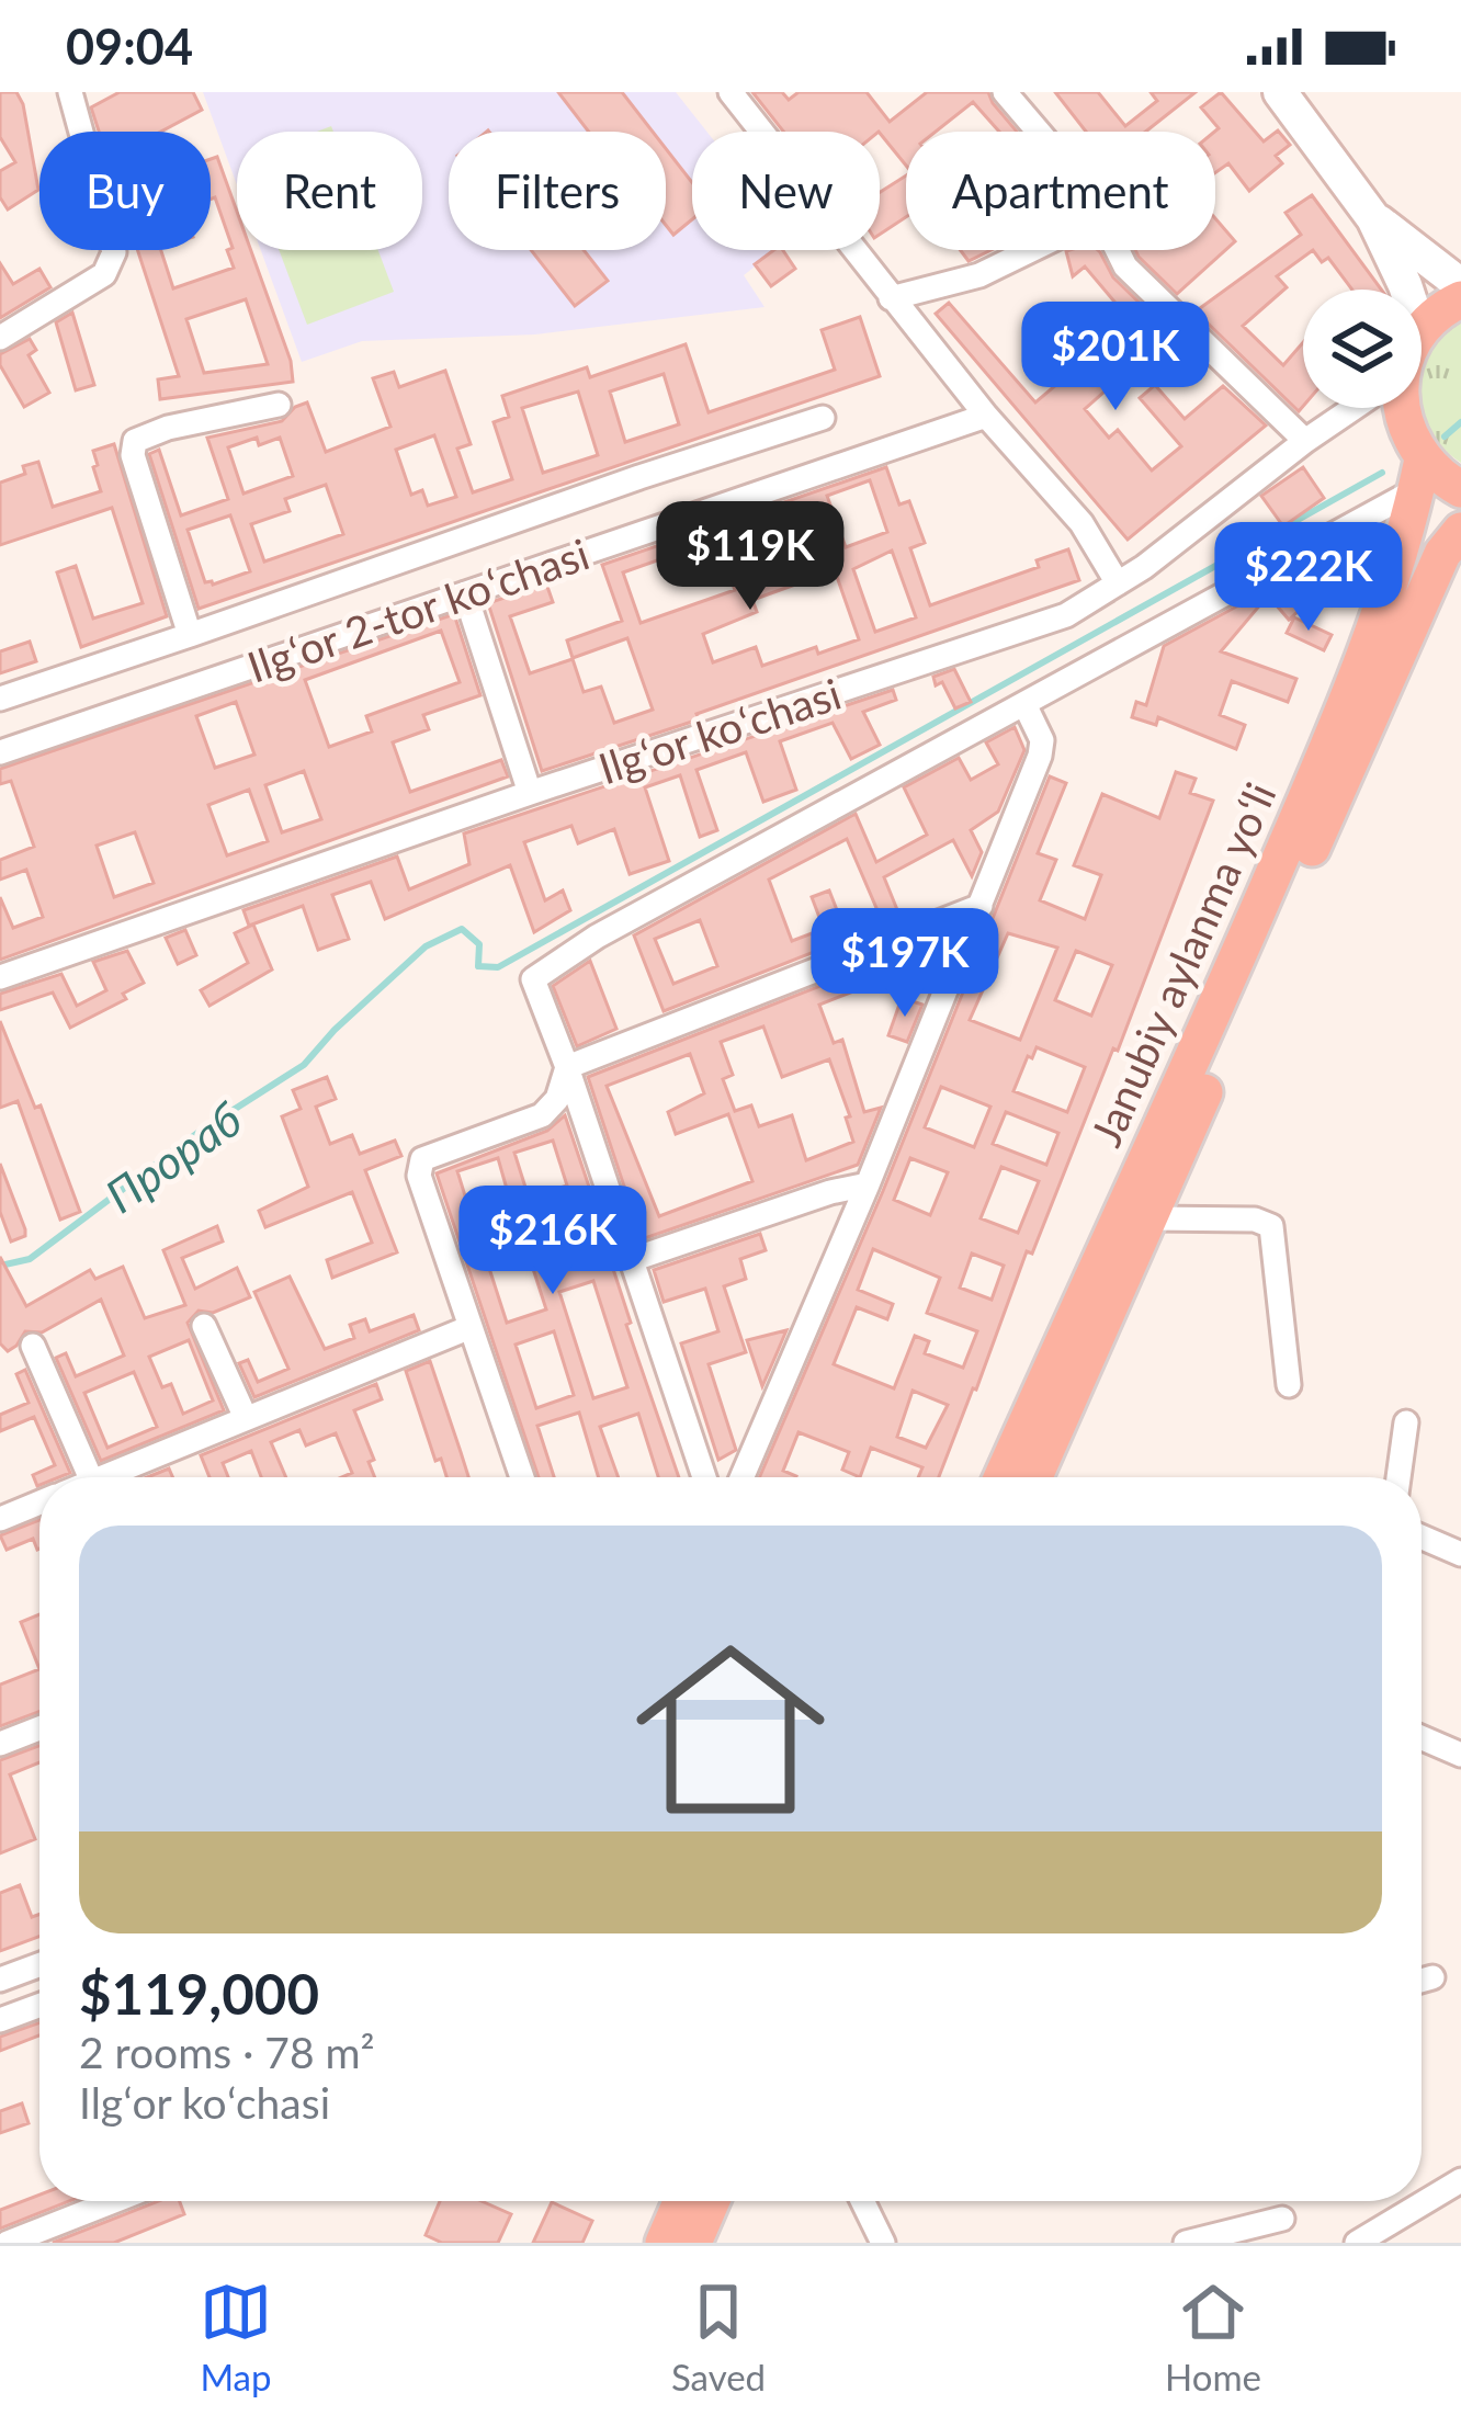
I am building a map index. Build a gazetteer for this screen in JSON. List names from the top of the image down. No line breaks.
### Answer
{"streets":{"highway":["Janubiy aylanma yoʻli"],"street":["Ilgʻor 2-tor koʻchasi","Ilgʻor koʻchasi"]},"water":["Прораб"],"page":{"status":"09:04","chip":["Buy","Rent","Filters","New","Apartment"],"price":["$201K","$119K","$222K","$197K","$216K"],"list":[{"name":"$119,000","note":"2 rooms · 78 m² · Ilgʻor koʻchasi"}],"tabs":["Map","Saved","Home"]}}
